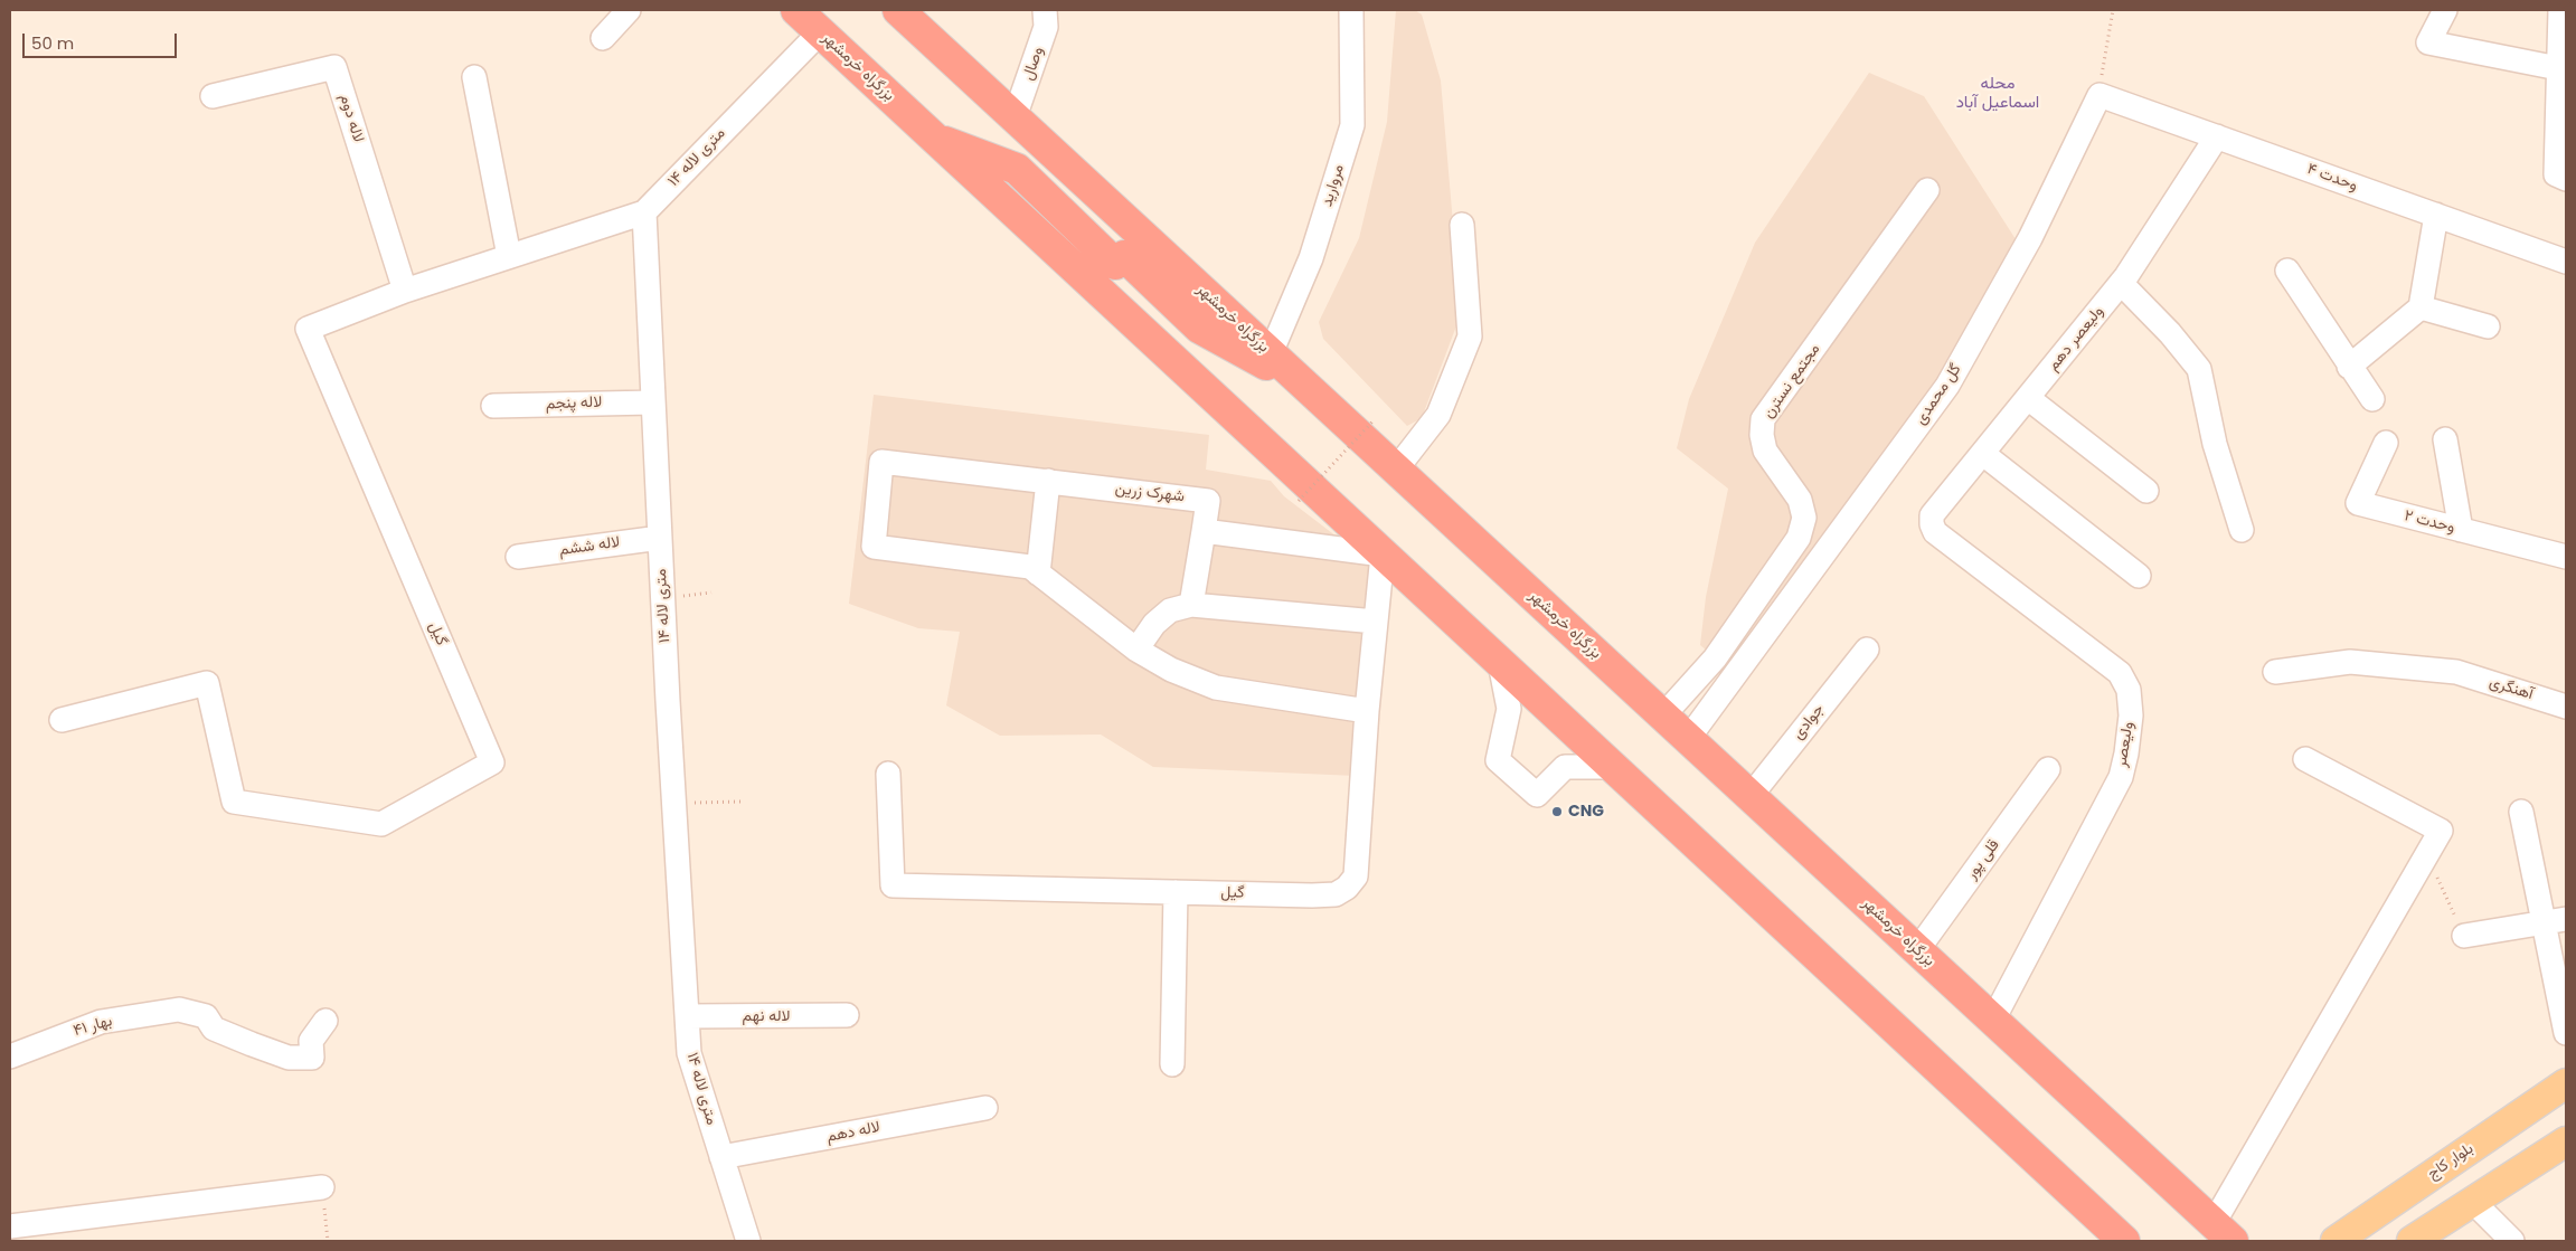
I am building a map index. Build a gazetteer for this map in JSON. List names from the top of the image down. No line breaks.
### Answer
{"streets":{"highway":["بزرگراه خرمشهر"],"main road":["بلوار کاج"],"street":["وصال","لاله دوم","۱۴ متری لاله","وحدت ۴","مروارید","ولیعصر دهم","مجتمع نسترن","گل محمدی","لاله پنجم","شهرک زرین","وحدت ۲","لاله ششم","گیل","آهنگری","جوادی","ولیعصر","قلی پور","لاله نهم","بهار ۴۱","لاله دهم"]},"crossings":[["وصال","بزرگراه خرمشهر"],["بزرگراه خرمشهر","۱۴ متری لاله"],["بزرگراه خرمشهر","مروارید"],["بزرگراه خرمشهر","مجتمع نسترن"],["بزرگراه خرمشهر","گل محمدی"],["بزرگراه خرمشهر","گیل"],["بزرگراه خرمشهر","جوادی"],["بزرگراه خرمشهر","ولیعصر"],["بزرگراه خرمشهر","قلی پور"],["لاله دوم","گیل"],["۱۴ متری لاله","لاله پنجم"],["۱۴ متری لاله","لاله ششم"],["۱۴ متری لاله","گیل"],["۱۴ متری لاله","لاله نهم"],["۱۴ متری لاله","لاله دهم"],["وحدت ۴","ولیعصر دهم"],["وحدت ۴","گل محمدی"],["ولیعصر دهم","ولیعصر"]],"districts":["محله اسماعیل آباد"],"places":["CNG"],"scale_bar":"50 m"}
